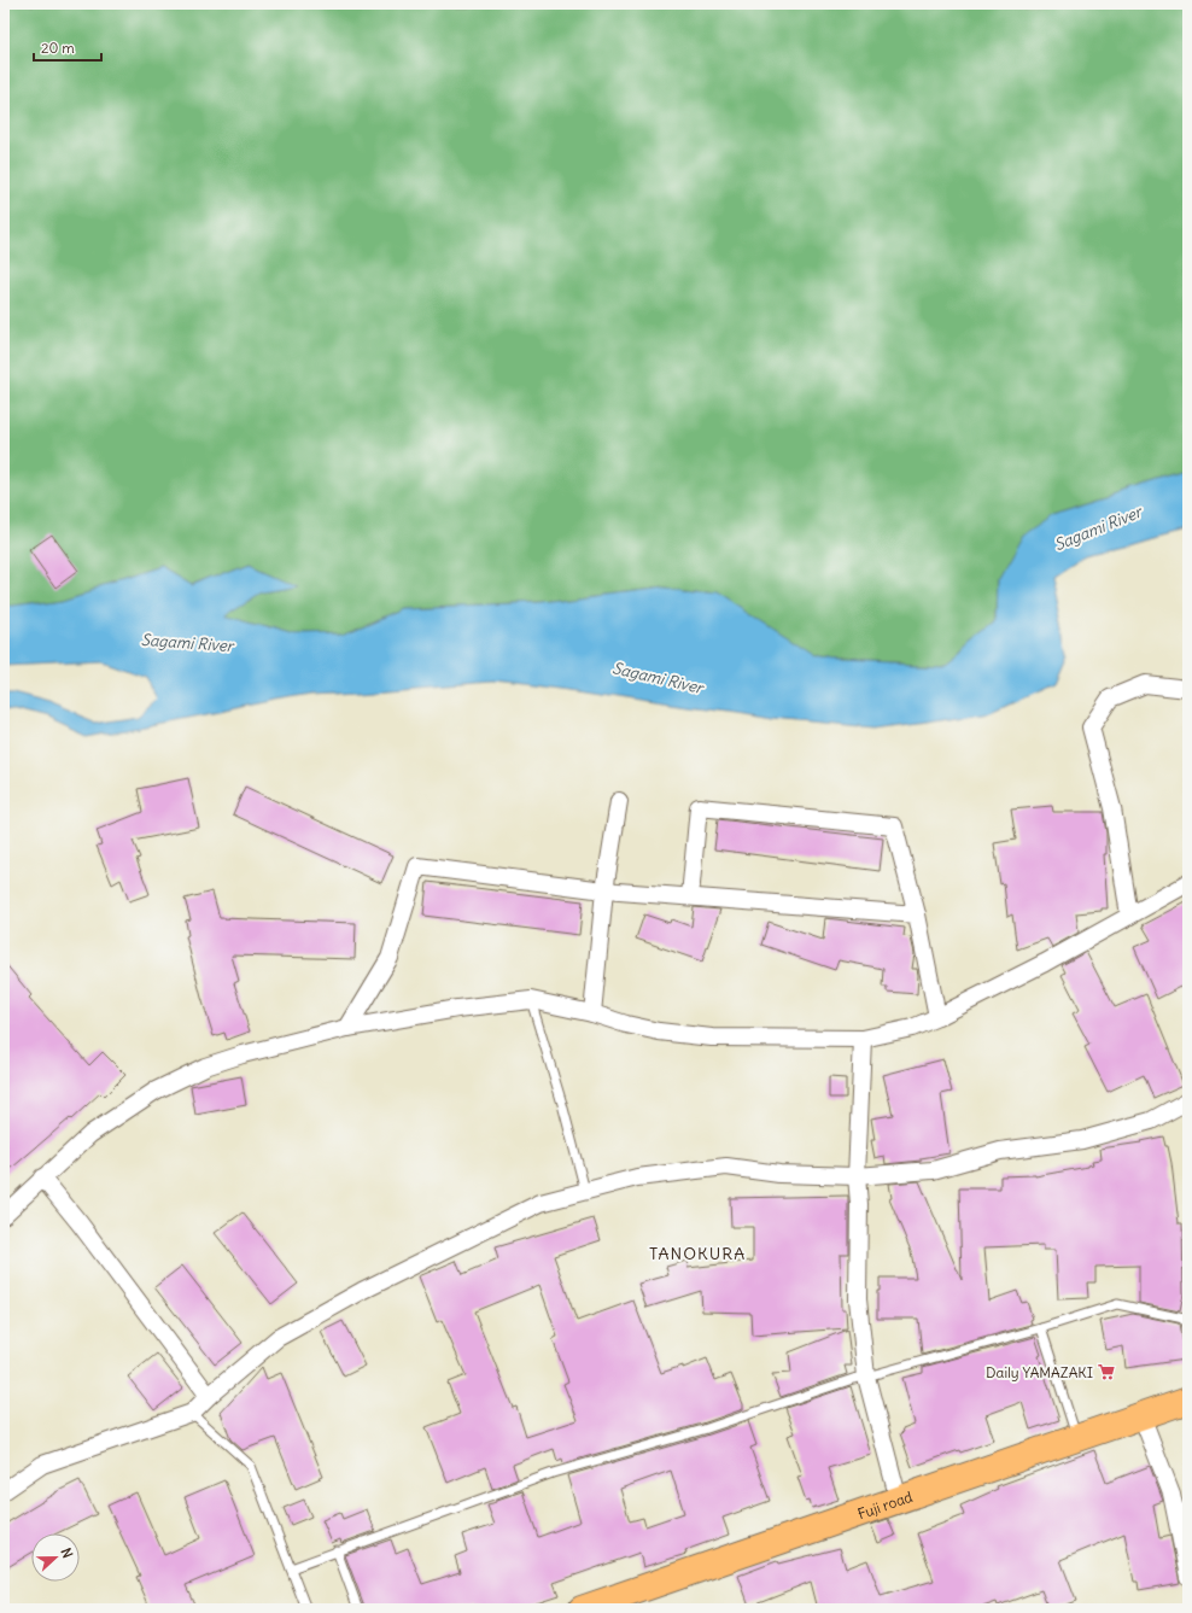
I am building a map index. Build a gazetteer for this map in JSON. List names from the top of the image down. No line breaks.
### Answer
{"streets":{"highway":["Fuji road"]},"districts":["TANOKURA"],"water":["Sagami River"],"places":{"supermarket":["Daily YAMAZAKI"]},"scale_bar":"20 m","north":"right"}
